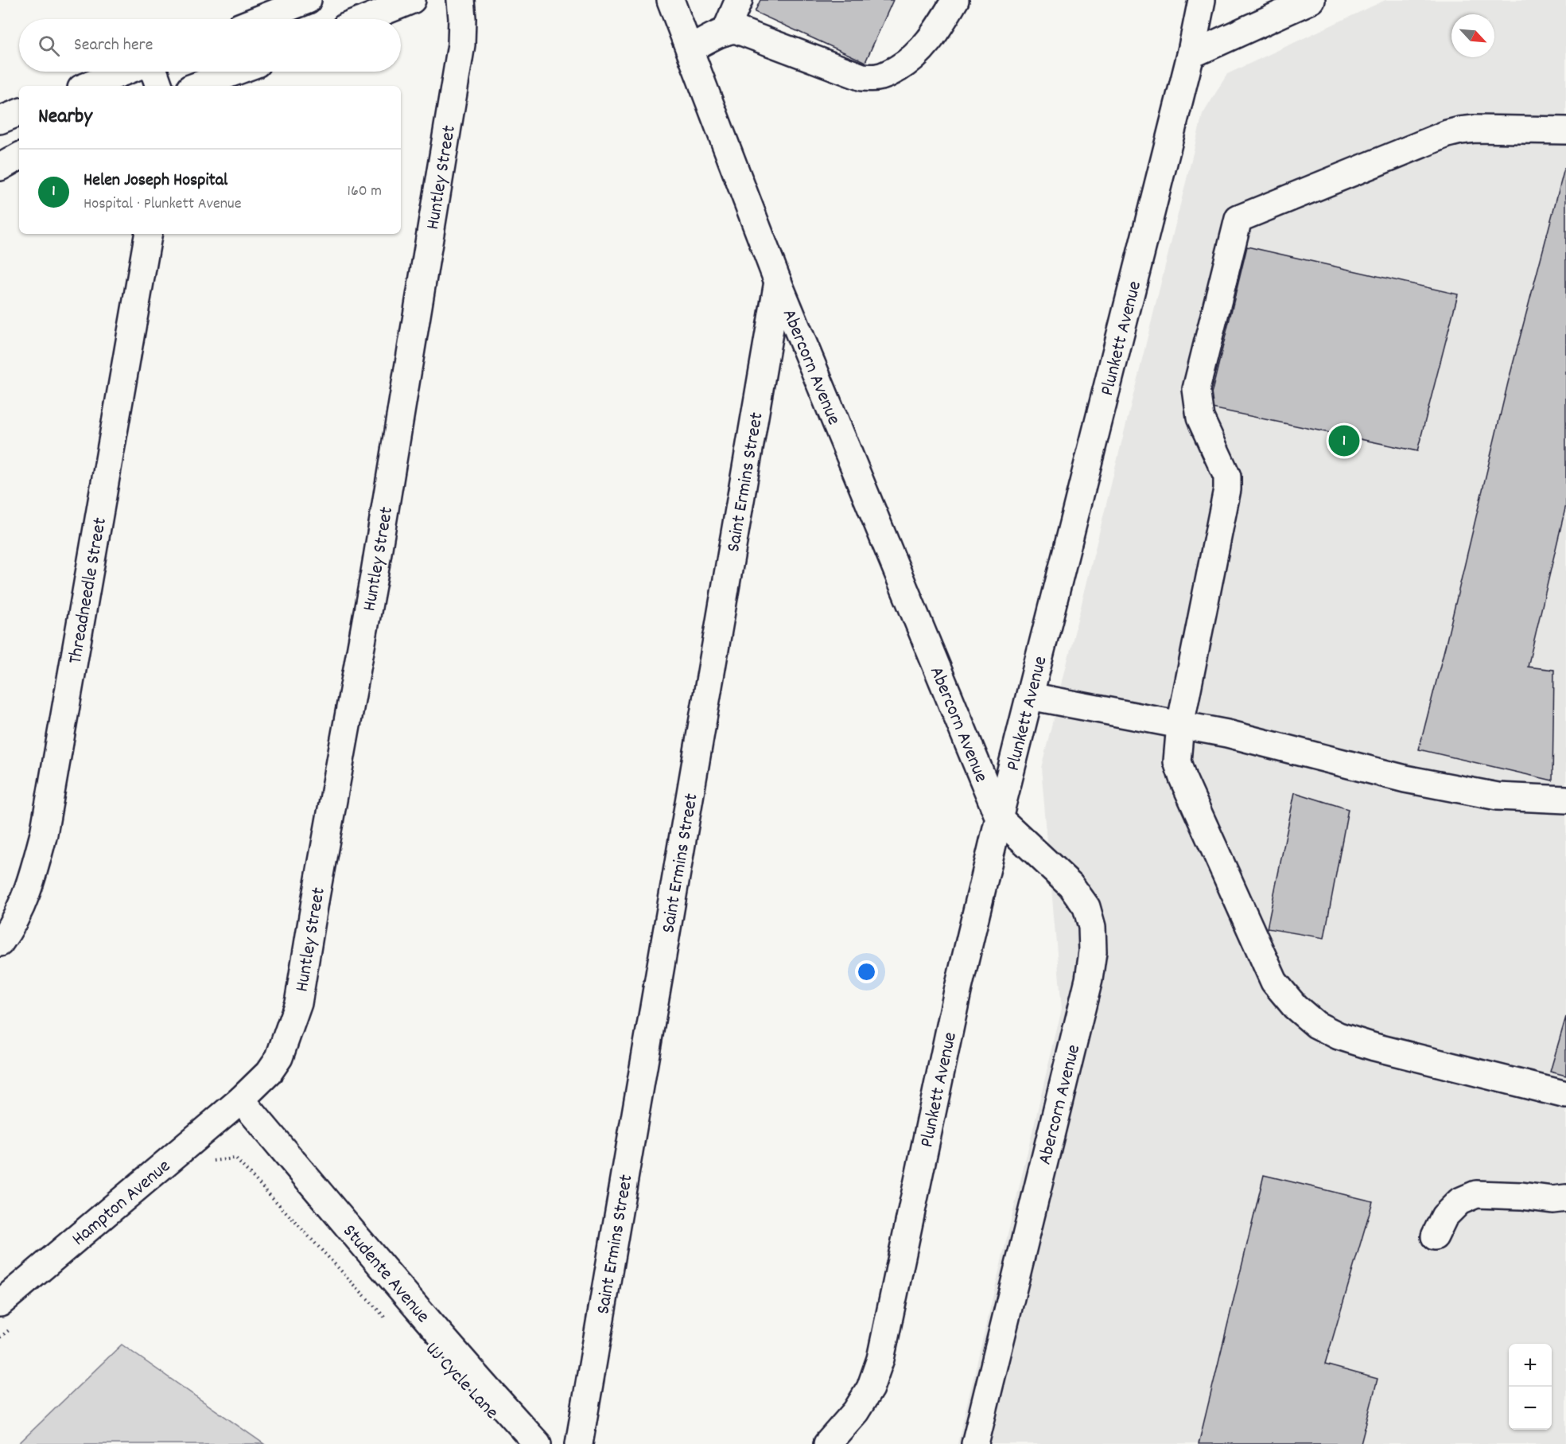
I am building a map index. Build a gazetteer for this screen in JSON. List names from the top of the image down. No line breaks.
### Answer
{"streets":{"street":["Huntley Street","Plunkett Avenue","Abercorn Avenue","Saint Ermins Street","Threadneedle Street","Hampton Avenue","Studente Avenue"]},"crossings":[["Huntley Street","Hampton Avenue"],["Huntley Street","Studente Avenue"],["Plunkett Avenue","Abercorn Avenue"],["Abercorn Avenue","Saint Ermins Street"],["Hampton Avenue","Studente Avenue"]],"north":"bottom right","page":{"search":"Search here","heading":"Nearby","list":[{"mark":"1","name":"Helen Joseph Hospital","note":"Hospital · Plunkett Avenue","value":"160 m"}],"pins":"1","map_buttons":["+","−"]}}
